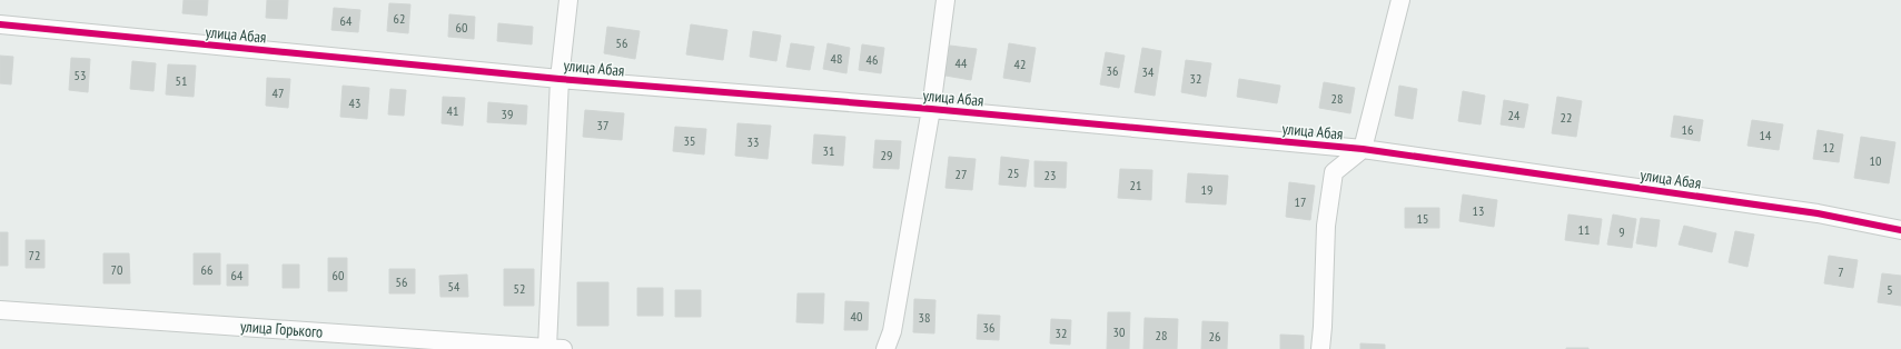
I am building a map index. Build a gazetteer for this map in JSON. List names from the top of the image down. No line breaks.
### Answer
{"streets":{"street":["улица Абая","улица Горького"]},"house_numbers":["62","64","60","56","48","46","44","42","36","34","53","32","51","47","28","43","41","39","24","22","37","16","14","35","33","12","31","29","10","25","27","23","21","19","17","13","15","11","9","72","70","66","7","64","60","56","54","52","5","40","38","36","30","32","28","26"]}
